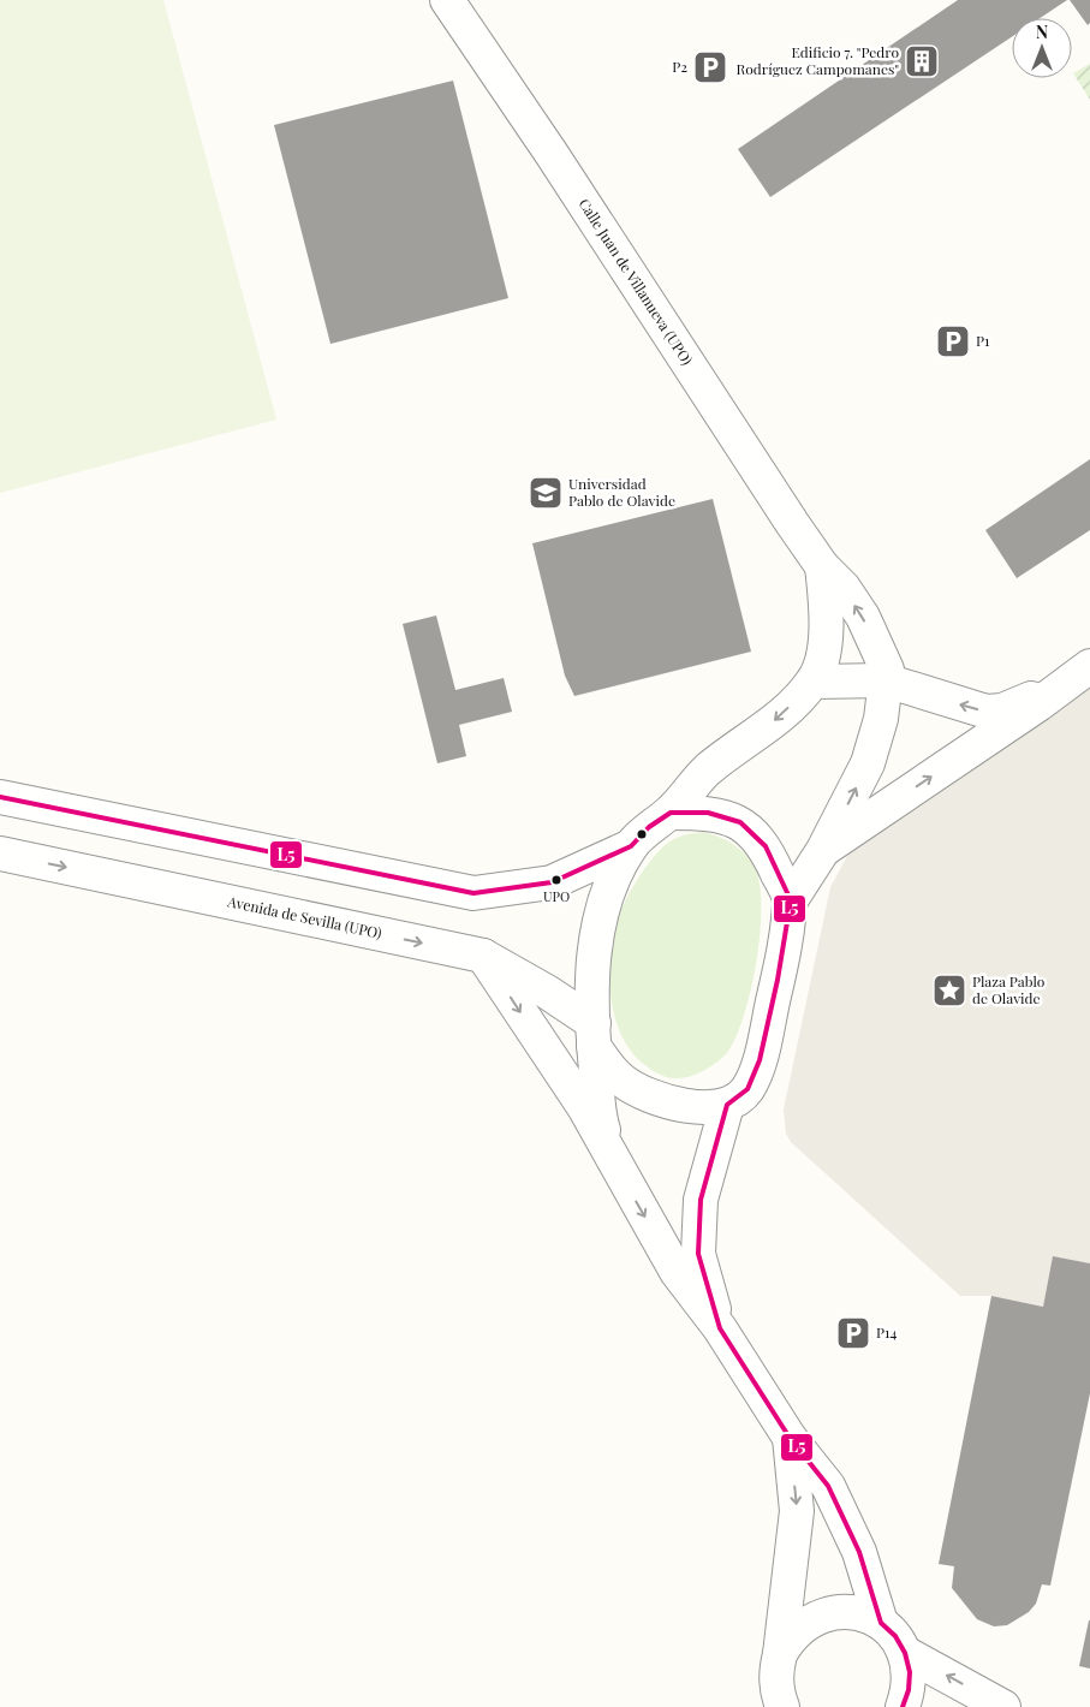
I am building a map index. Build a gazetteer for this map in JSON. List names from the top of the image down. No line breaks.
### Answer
{"streets":{"street":["Calle Juan de Villanueva (UPO)","Avenida de Sevilla (UPO)"]},"places":{"building":["Edificio 7. \"Pedro Rodríguez Campomanes\""],"parking":["P2","P1","P14"],"school or university":["Universidad Pablo de Olavide"],"other":["UPO"],"place":["Plaza Pablo de Olavide"]},"lines":["transit line L5"],"north":"top"}
